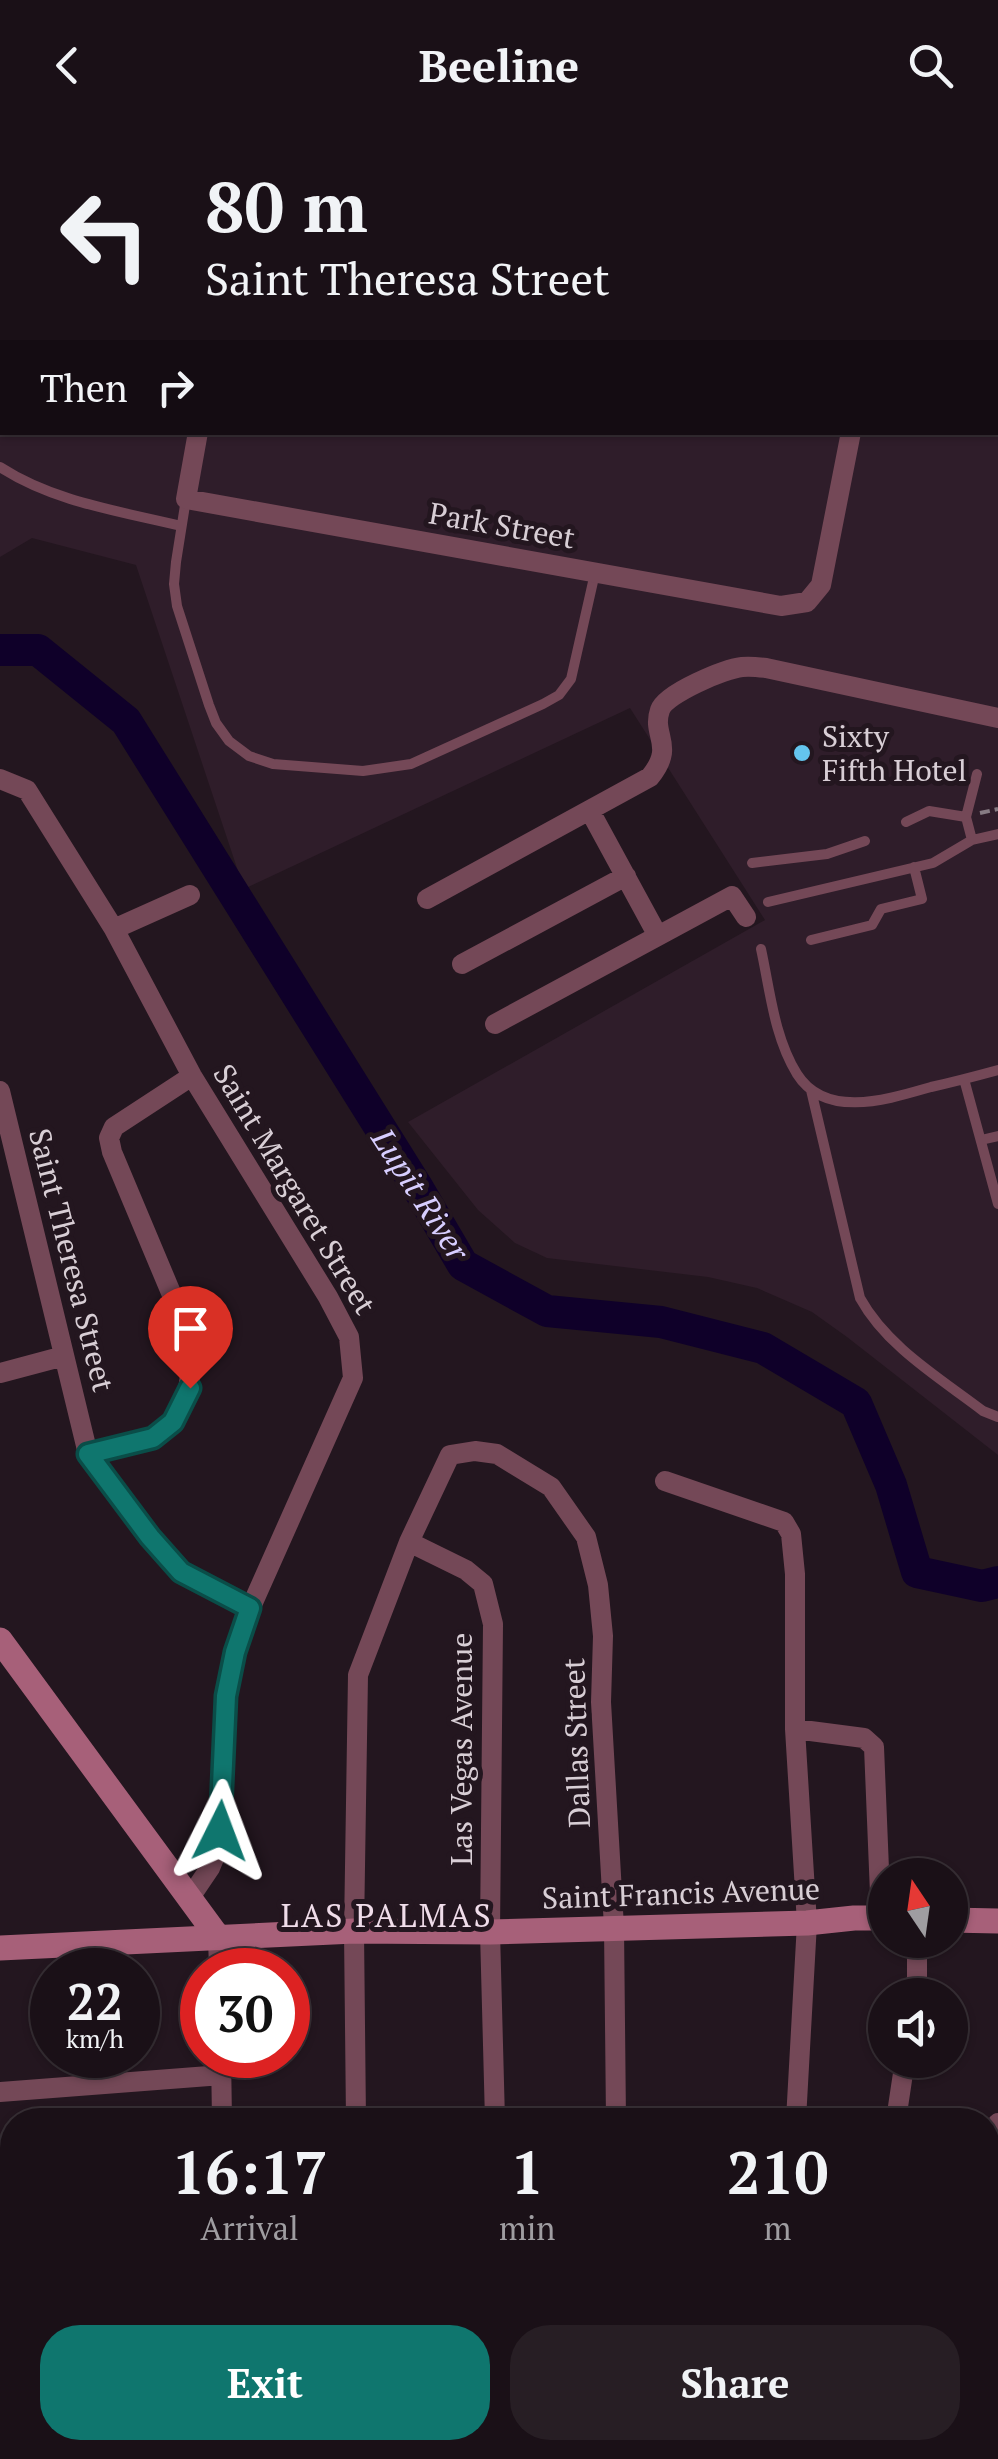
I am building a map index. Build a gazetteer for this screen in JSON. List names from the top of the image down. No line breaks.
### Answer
{"streets":{"street":["Park Street","Saint Margaret Street","Saint Theresa Street","Dallas Street","Las Vegas Avenue","Saint Francis Avenue"]},"crossings":[["Saint Margaret Street","Saint Theresa Street"],["Dallas Street","Las Vegas Avenue"],["Dallas Street","Saint Francis Avenue"],["Las Vegas Avenue","Saint Francis Avenue"]],"districts":["LAS PALMAS"],"water":["Lupit River"],"places":["Sixty Fifth Hotel"],"north":"top","page":{"header":"Beeline","turn":["80 m","Saint Theresa Street"],"then":"Then","speed":"22 km/h","limit":"30","eta":["16:17","Arrival","1","min","210","m"],"buttons":["Exit","Share"]}}
